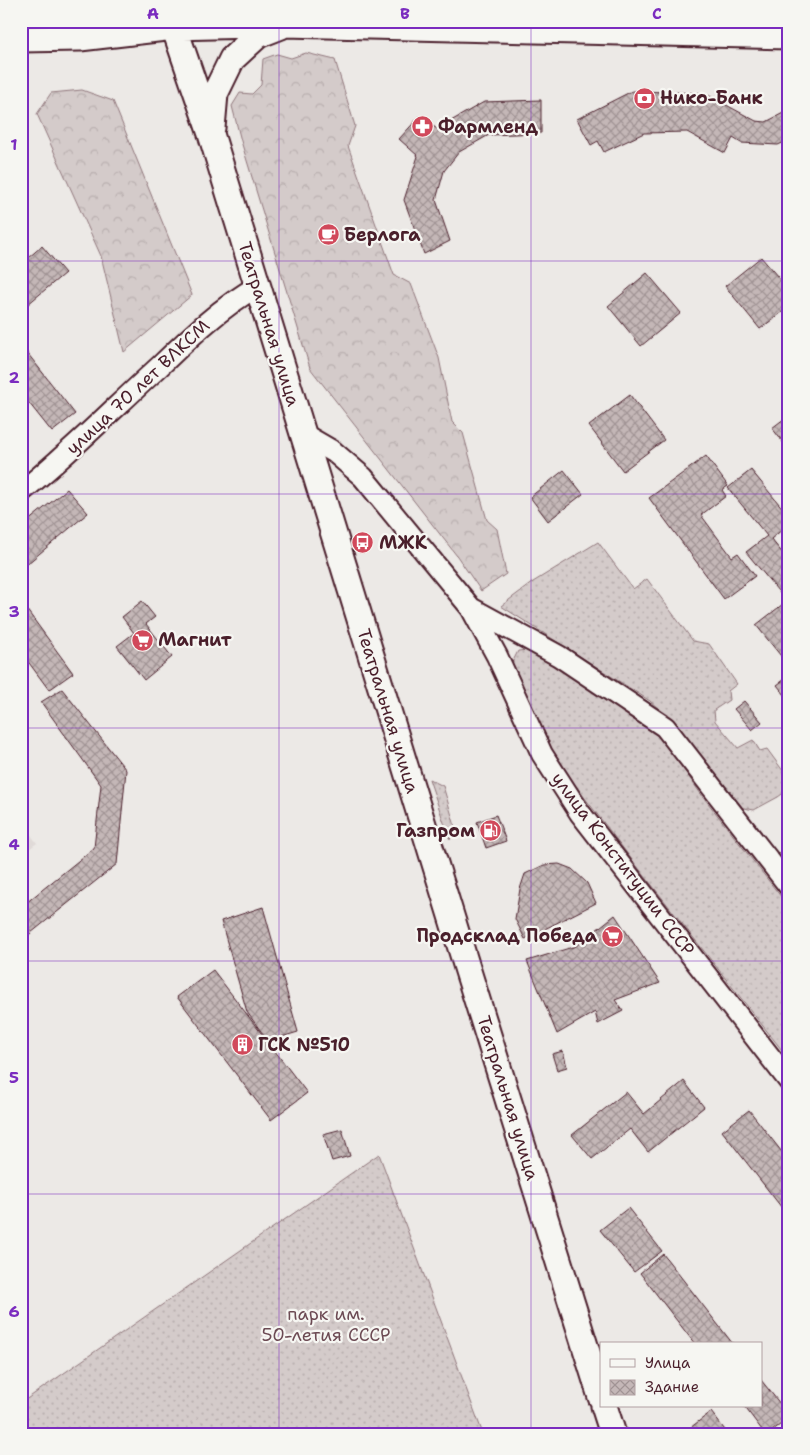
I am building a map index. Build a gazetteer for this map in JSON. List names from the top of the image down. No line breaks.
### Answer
{"streets":{"main road":["Театральная улица"],"street":["улица 70 лет ВЛКСМ","улица Конституции СССР"]},"crossings":[["Театральная улица","улица 70 лет ВЛКСМ"],["Театральная улица","улица Конституции СССР"]],"parks":["парк им. 50-летия СССР"],"places":{"bank":["Нико-Банк"],"pharmacy":["Фармленд"],"cafe":["Берлога"],"bus stop":["МЖК"],"supermarket":["Магнит","Продсклад Победа"],"fuel station":["Газпром"],"building":["ГСК №510"]},"legend":["Улица","Здание"],"grid":{"columns":["A","B","C"],"rows":["1","2","3","4","5","6"]}}
